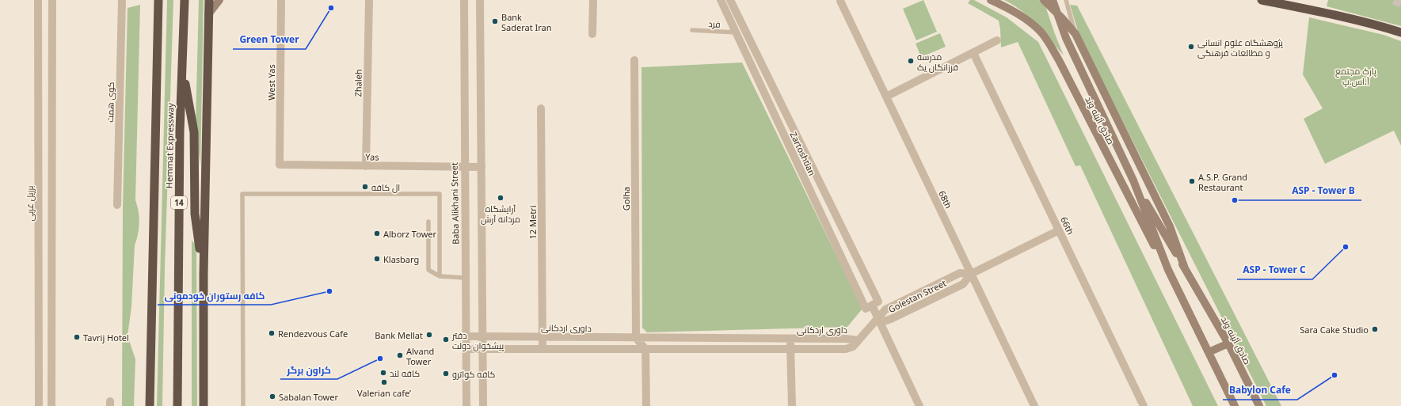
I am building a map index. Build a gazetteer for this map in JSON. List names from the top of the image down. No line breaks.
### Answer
{"streets":{"highway":["Hemmat Expressway","14"],"main road":["صادق آئینه وند"],"street":["West Yas","Zhaleh","کوی همت","Zartoshtian","Yas","Golha","68th","برزیل غربی","Baba Alikhani Street","12 Metri","66th","Golestan Street","داوری اردکانی"],"lane":["فرد"]},"crossings":[["فرد","Zartoshtian"],["West Yas","Yas"],["Zhaleh","Yas"],["Yas","Baba Alikhani Street"],["Golha","داوری اردکانی"],["68th","Golestan Street"],["Baba Alikhani Street","داوری اردکانی"],["12 Metri","داوری اردکانی"],["66th","Golestan Street"]],"parks":["پارک مجتمع آ.اس.پ"],"places":["Green Tower","Bank Saderat Iran","پژوهشگاه علوم انسانی و مطالعات فرهنگی","مدرسه فرزانگان یک","A.S.P. Grand Restaurant","ال کافه","آرایشگاه مردانه آرش","ASP - Tower B","Alborz Tower","ASP - Tower C","Klasbarg","کافه رستوران خودمونی","Sara Cake Studio","Rendezvous Cafe","Bank Mellat","Tavrij Hotel","دفتر پیشخوان دولت","Alvand Tower","کراون برگر","کافه لند","کافه کواترو","Babylon Cafe","Valerian cafe’","Sabalan Tower"]}
